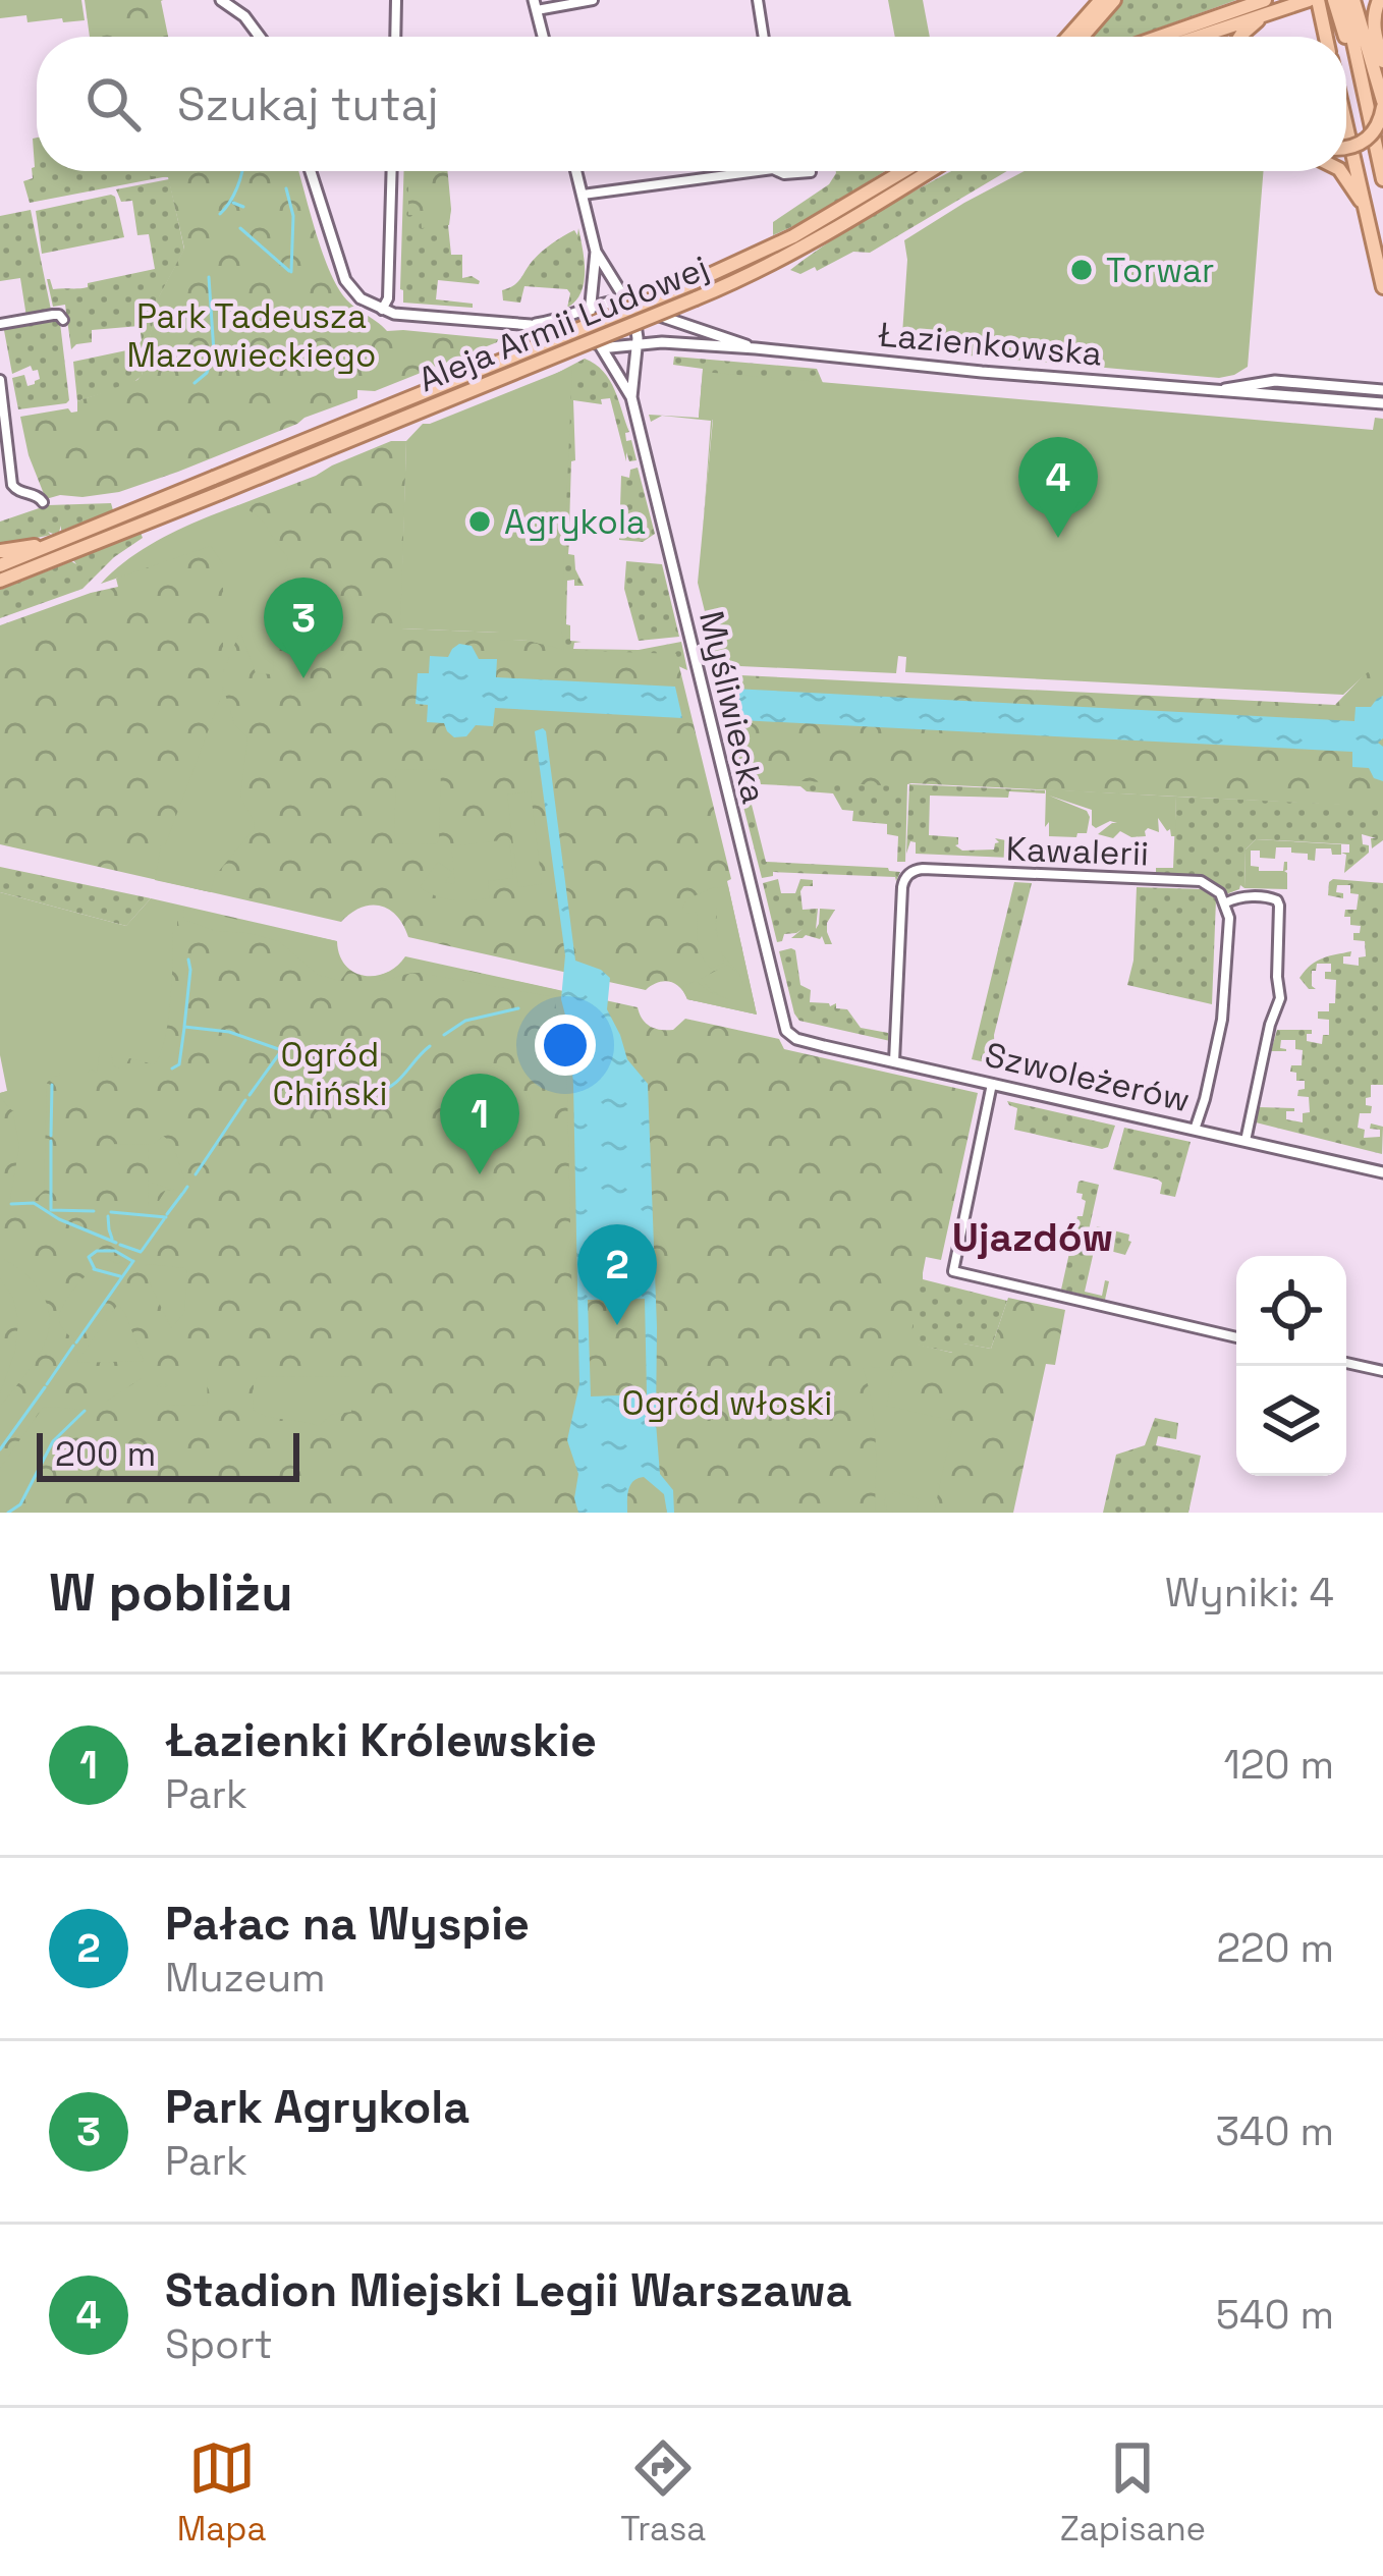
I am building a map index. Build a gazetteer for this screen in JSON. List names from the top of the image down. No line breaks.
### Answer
{"streets":{"main road":["Aleja Armii Ludowej"],"street":["Łazienkowska","Myśliwiecka","Kawalerii","Szwoleżerów"]},"crossings":[["Łazienkowska","Myśliwiecka"],["Myśliwiecka","Szwoleżerów"],["Kawalerii","Szwoleżerów"]],"districts":["Ujazdów"],"parks":["Park Tadeusza Mazowieckiego","Ogród Chiński","Ogród włoski"],"places":["Torwar","Agrykola"],"scale_bar":"200 m","page":{"search":"Szukaj tutaj","pins":["4","3","1","2"],"scale":"200 m","heading":["W pobliżu","Wyniki: 4"],"list":[{"mark":"1","name":"Łazienki Królewskie","note":"Park","value":"120 m"},{"mark":"2","name":"Pałac na Wyspie","note":"Muzeum","value":"220 m"},{"mark":"3","name":"Park Agrykola","note":"Park","value":"340 m"},{"mark":"4","name":"Stadion Miejski Legii Warszawa","note":"Sport","value":"540 m"}],"nav":["Mapa","Trasa","Zapisane"]}}
